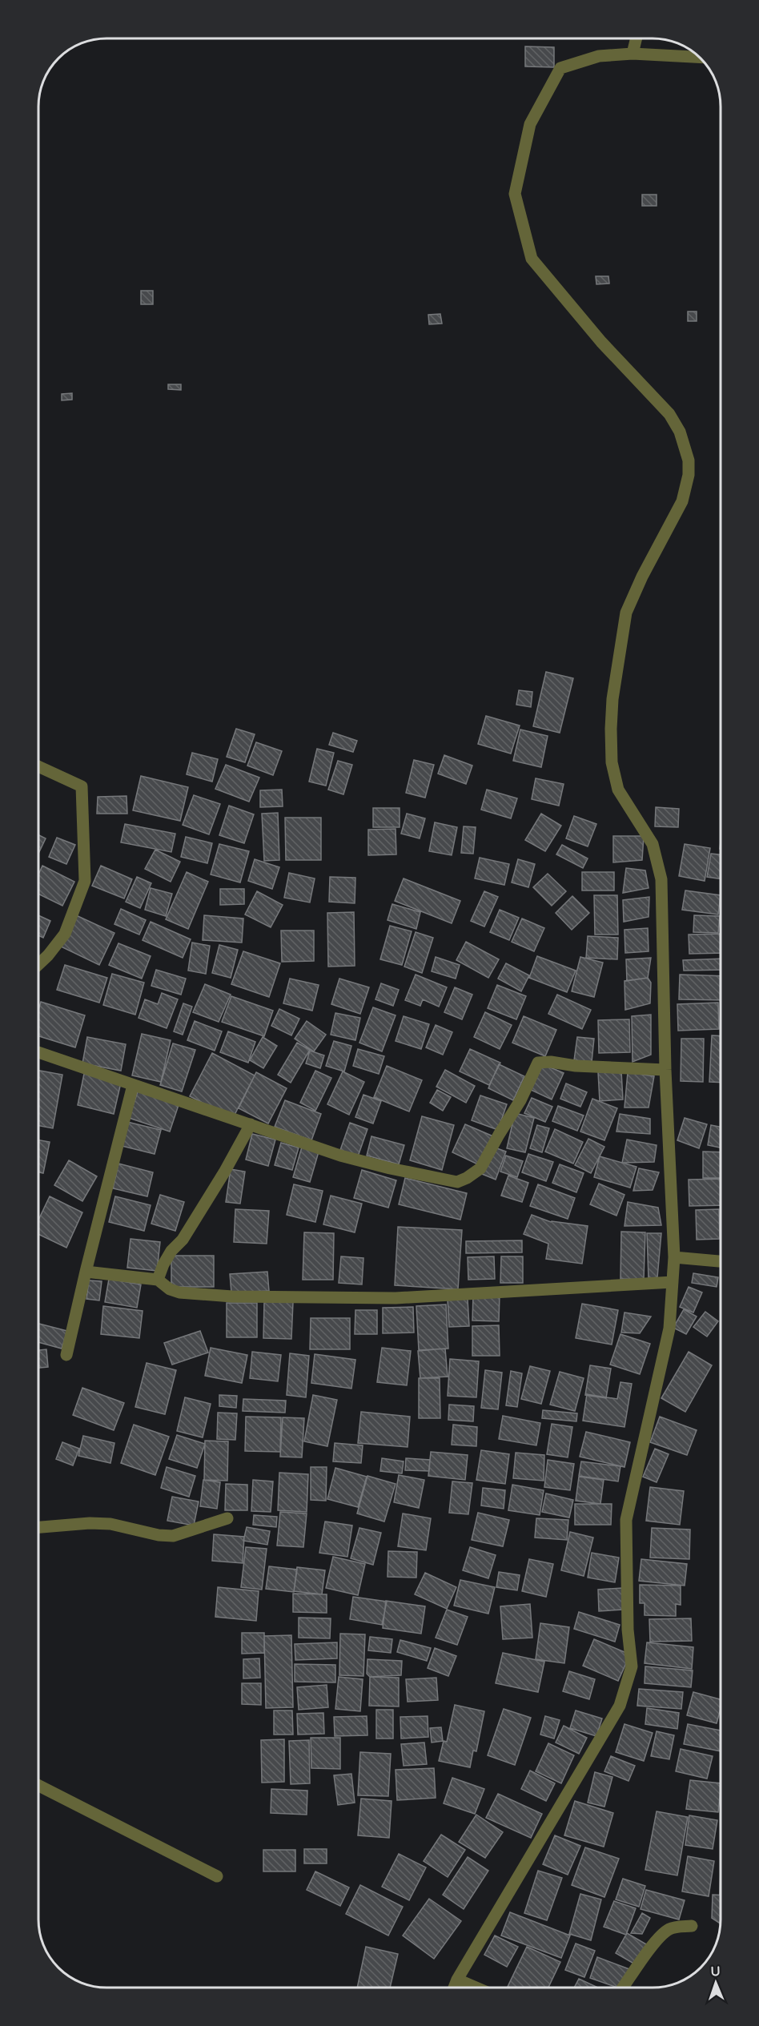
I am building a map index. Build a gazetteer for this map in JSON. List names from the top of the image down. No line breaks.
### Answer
{"north":"top"}
